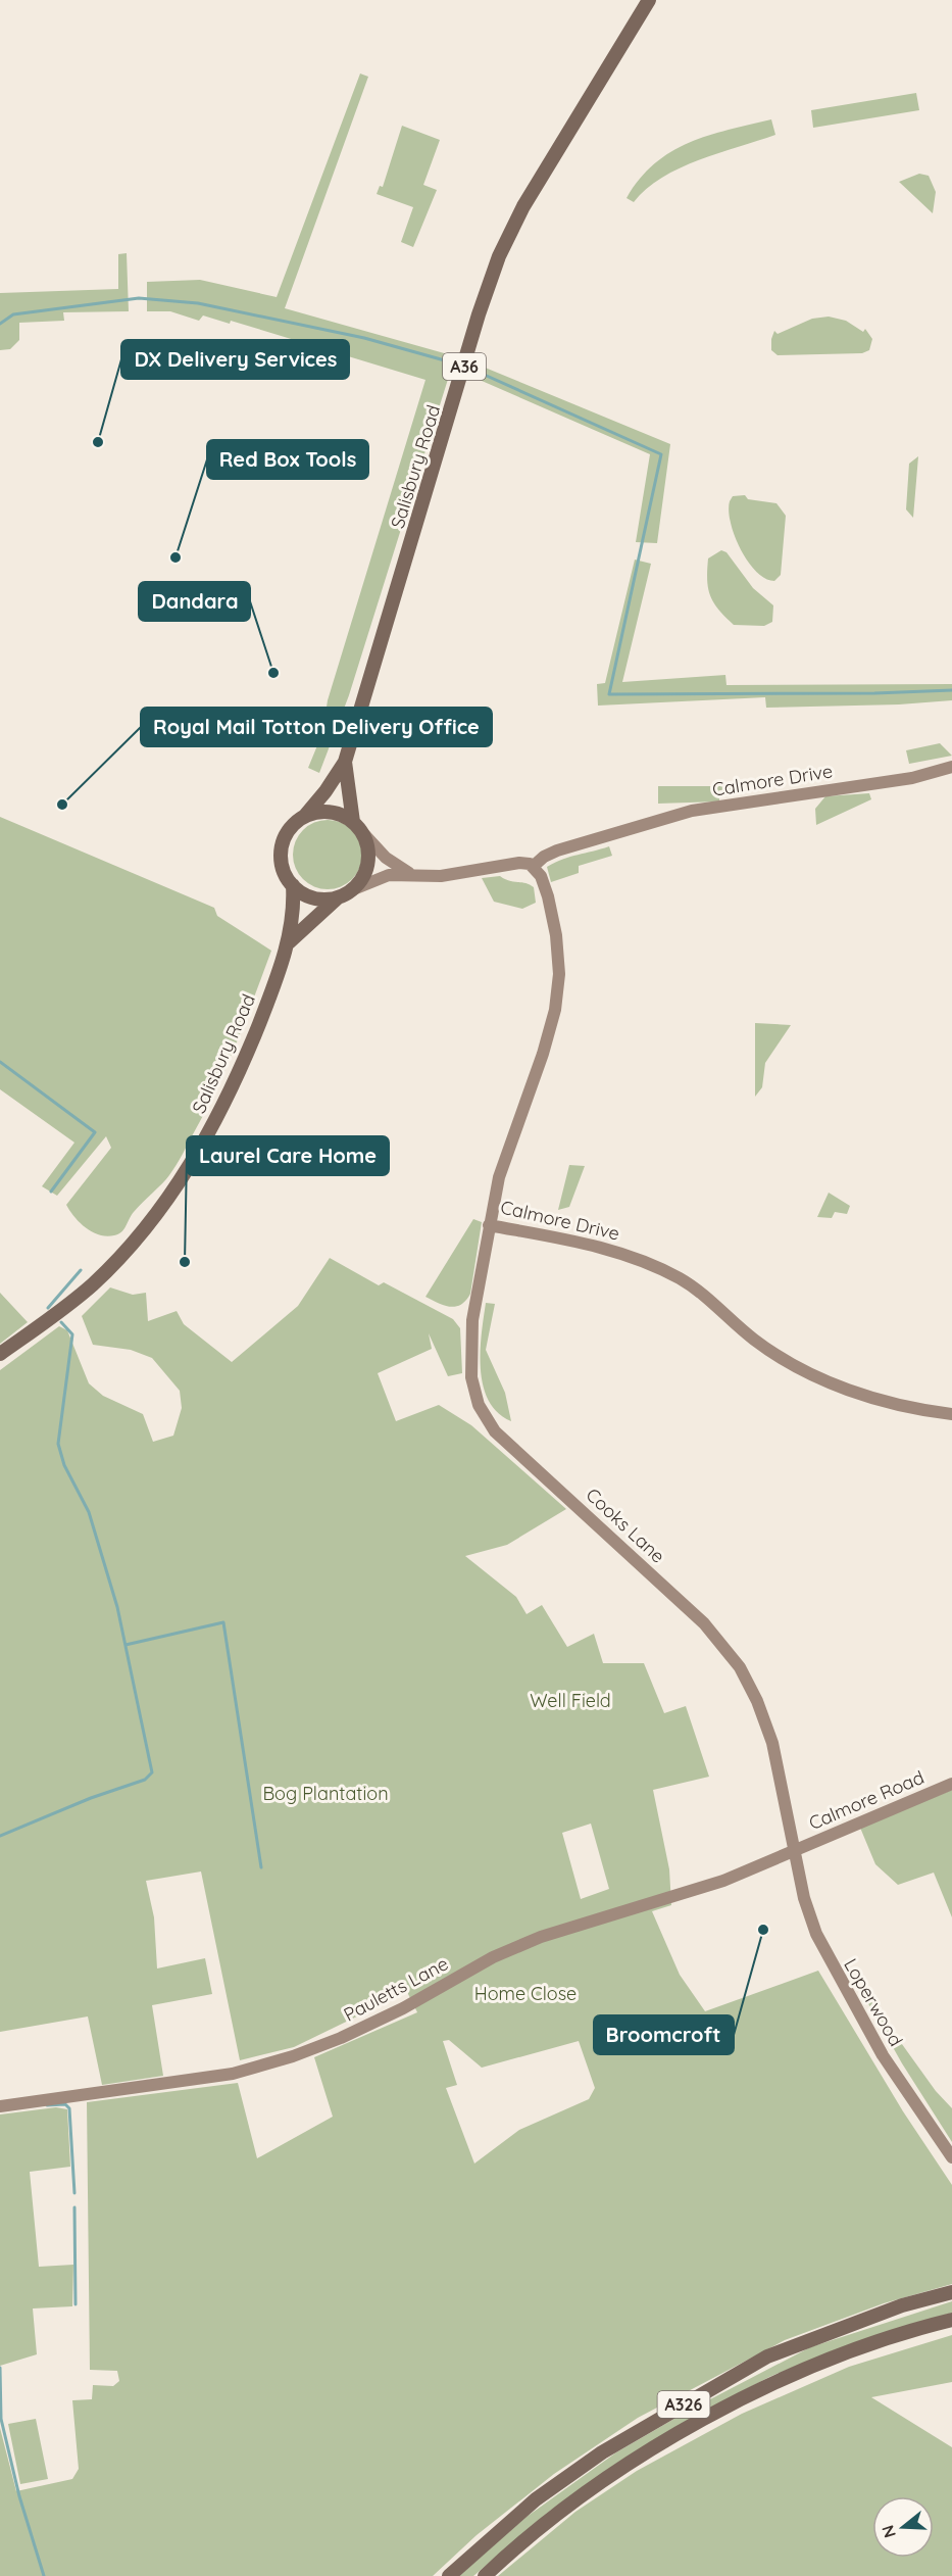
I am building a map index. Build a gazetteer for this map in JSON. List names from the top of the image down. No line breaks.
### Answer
{"streets":{"main road":["A36","Salisbury Road","A326"],"street":["Calmore Drive","Cooks Lane","Calmore Road","Pauletts Lane","Loperwood"]},"crossings":[["Calmore Drive","Cooks Lane"],["Cooks Lane","Calmore Road"],["Cooks Lane","Pauletts Lane"],["Cooks Lane","Loperwood"],["Calmore Road","Pauletts Lane"],["Calmore Road","Loperwood"],["Pauletts Lane","Loperwood"]],"parks":["Well Field","Bog Plantation","Home Close"],"places":["DX Delivery Services","Red Box Tools","Dandara","Royal Mail Totton Delivery Office","Laurel Care Home","Broomcroft"],"north":"left"}
